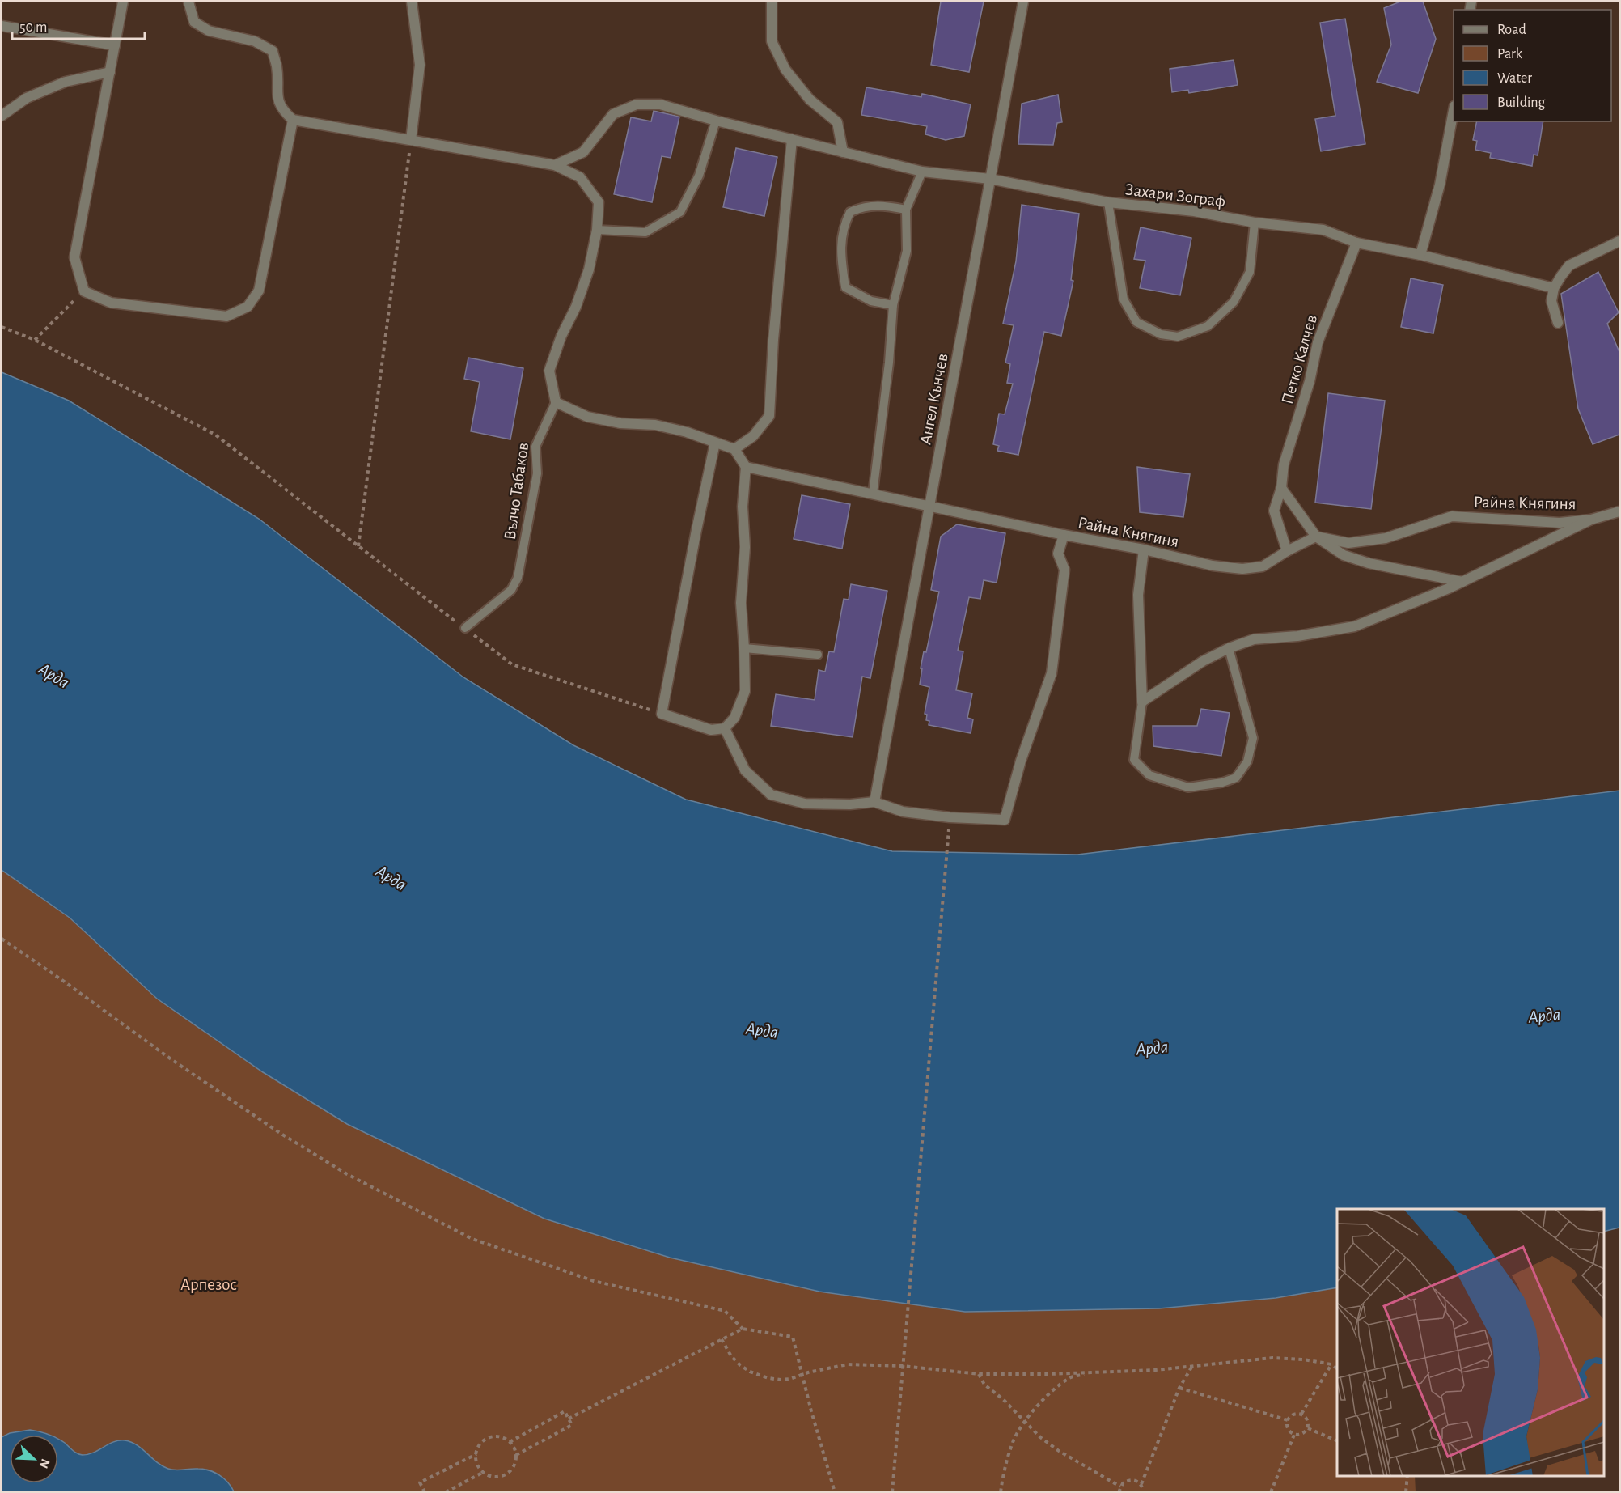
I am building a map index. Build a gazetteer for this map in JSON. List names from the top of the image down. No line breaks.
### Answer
{"streets":{"street":["Захари Зограф","Петко Калчев","Ангел Кънчев","Райна Княгиня"],"lane":["Вълчо Табаков"]},"crossings":[["Захари Зограф","Петко Калчев"],["Захари Зограф","Ангел Кънчев"],["Петко Калчев","Райна Княгиня"],["Ангел Кънчев","Райна Княгиня"]],"water":["Арда"],"parks":["Арпезос"],"legend":["Road","Park","Water","Building"],"scale_bar":"50 m","north":"bottom right"}
